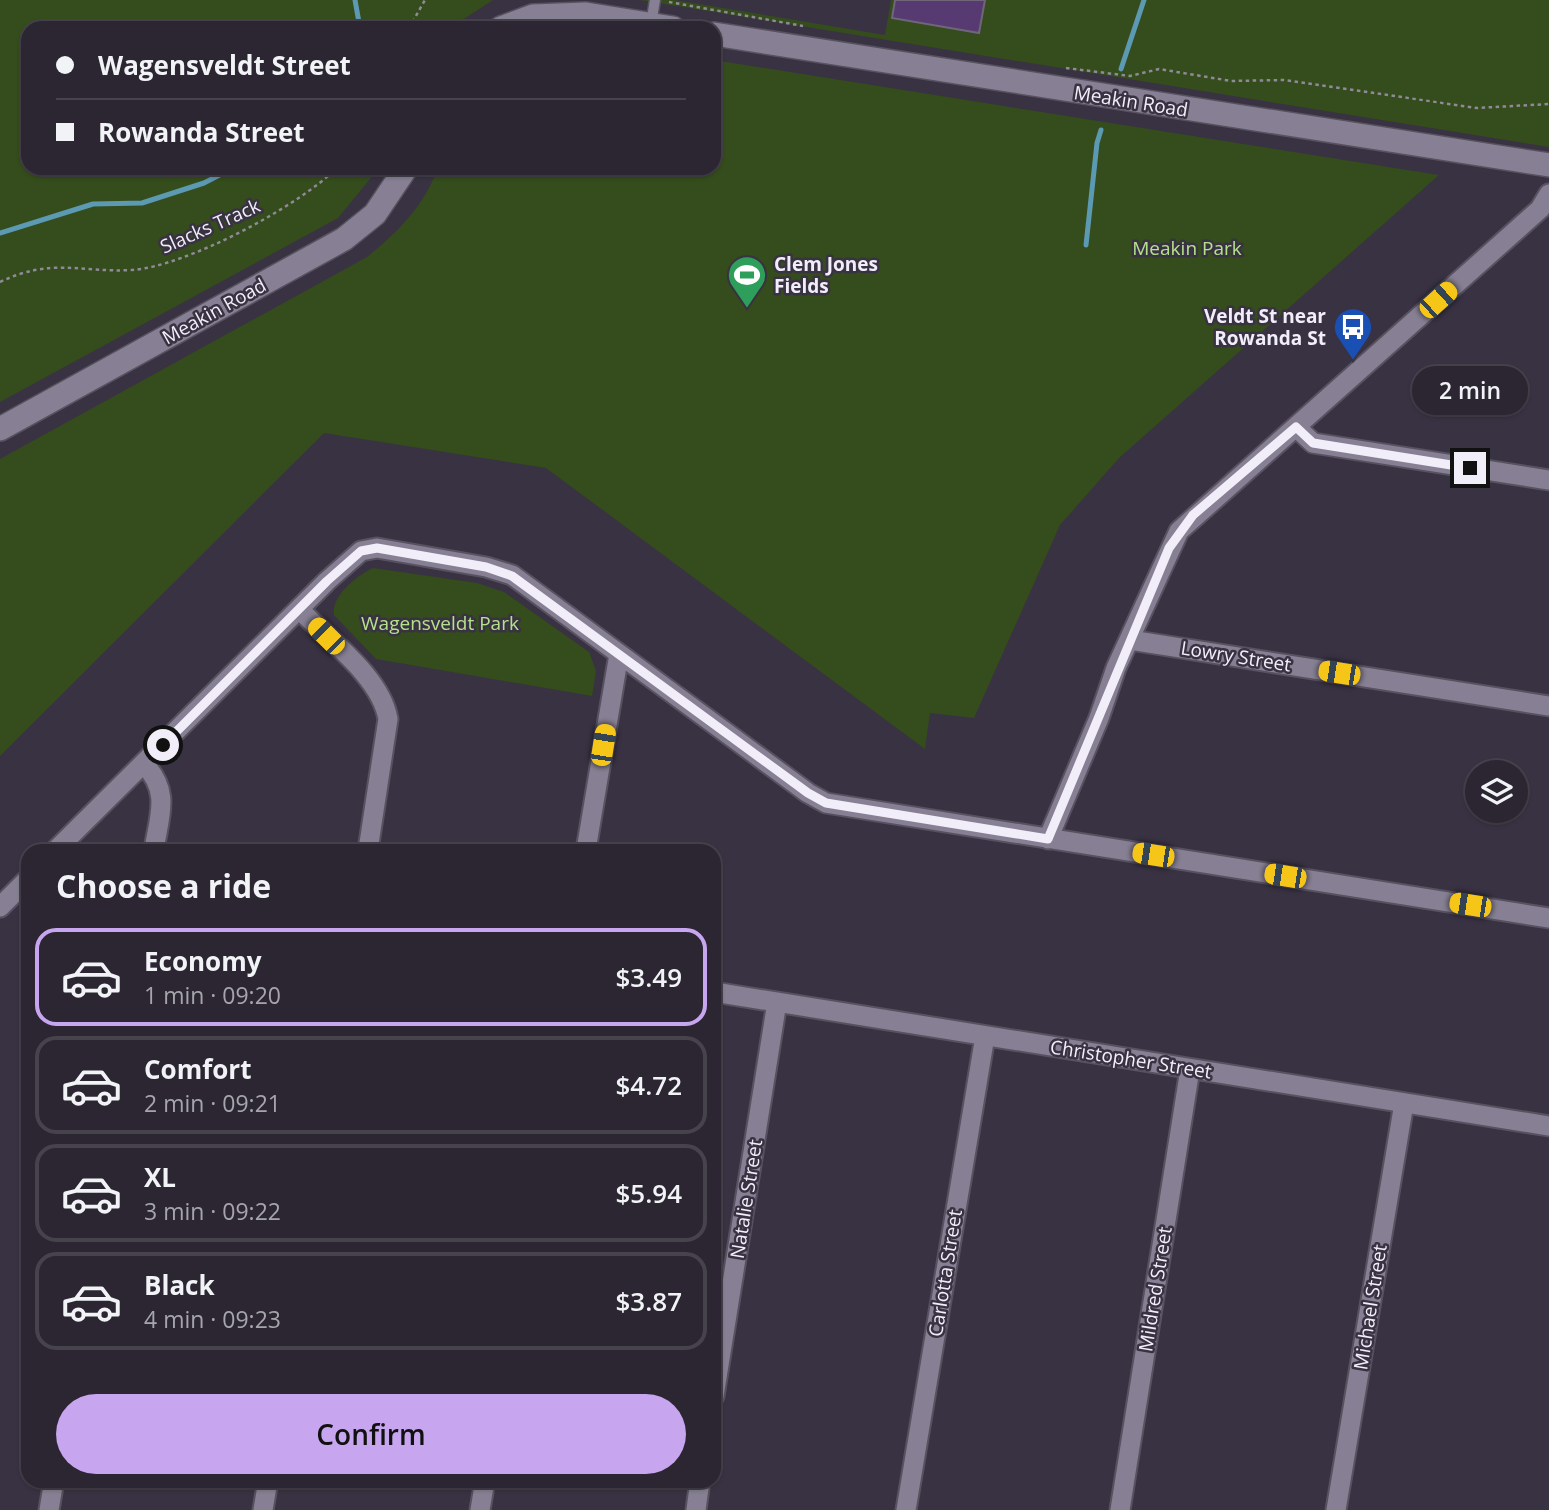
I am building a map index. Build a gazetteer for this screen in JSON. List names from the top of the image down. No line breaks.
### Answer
{"streets":{"street":["Meakin Road","Lowry Street","Christopher Street","Natalie Street","Carlotta Street","Mildred Street","Michael Street"],"path":["Slacks Track"]},"crossings":[["Christopher Street","Natalie Street"],["Christopher Street","Carlotta Street"],["Christopher Street","Mildred Street"],["Christopher Street","Michael Street"]],"parks":["Meakin Park","Wagensveldt Park"],"places":{"sports":["Clem Jones Fields"],"bus stop":["Veldt St near Rowanda St"]},"page":{"banner":["Wagensveldt Street","Rowanda Street"],"bubble":"2 min","heading":"Choose a ride","list":[{"name":"Economy","note":"1 min · 09:20","value":"$3.49"},{"name":"Comfort","note":"2 min · 09:21","value":"$4.72"},{"name":"XL","note":"3 min · 09:22","value":"$5.94"},{"name":"Black","note":"4 min · 09:23","value":"$3.87"}],"buttons":"Confirm"}}
